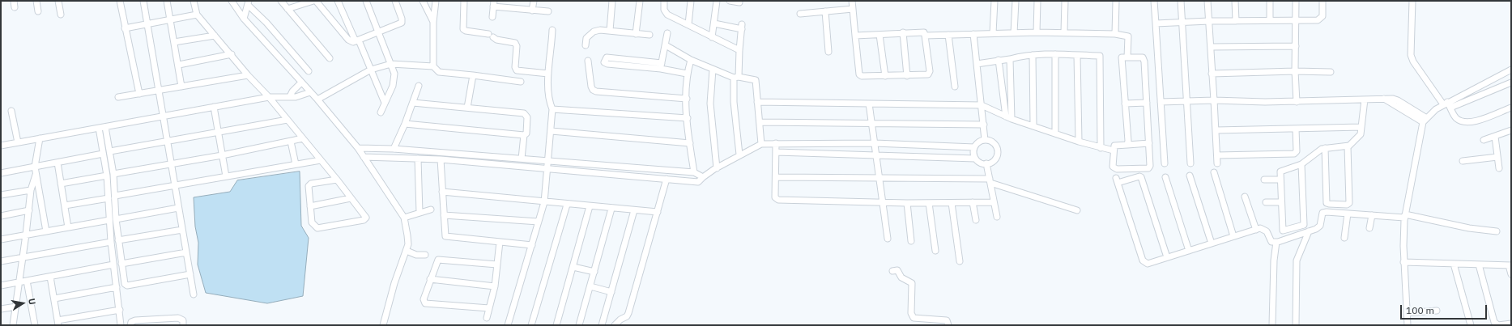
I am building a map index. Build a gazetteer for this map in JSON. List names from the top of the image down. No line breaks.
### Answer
{"scale_bar":"100 m","north":"right"}
